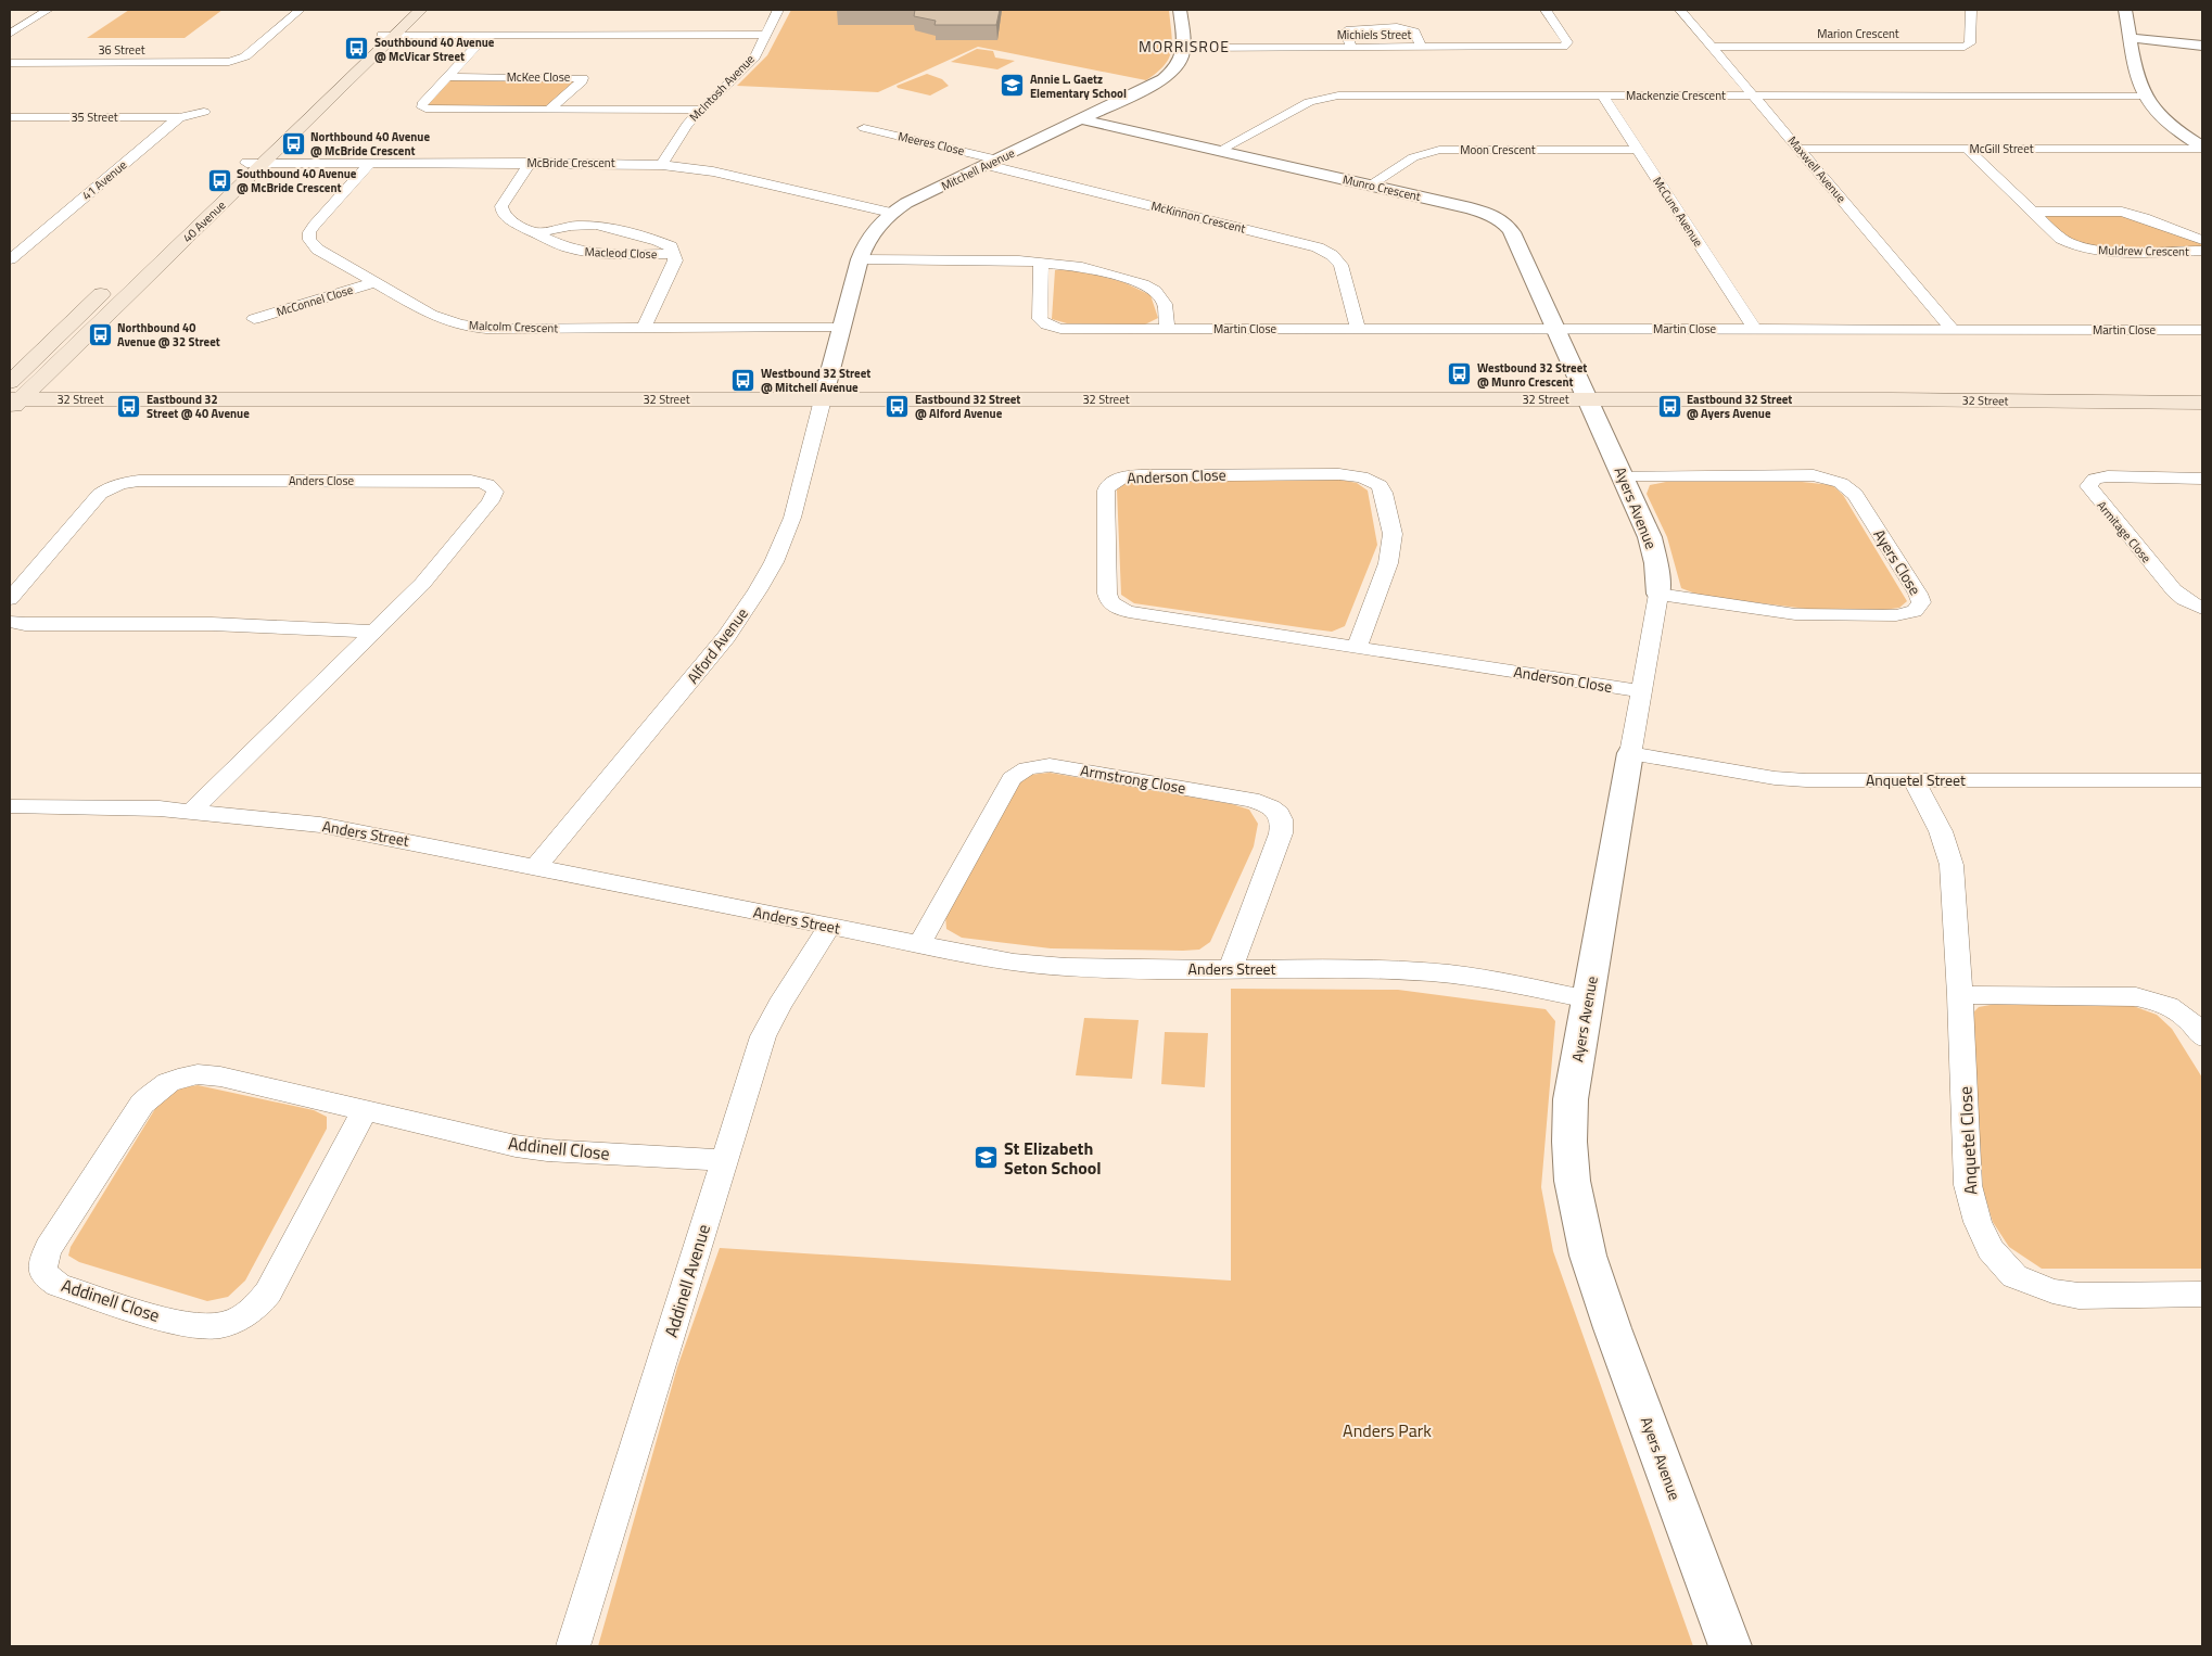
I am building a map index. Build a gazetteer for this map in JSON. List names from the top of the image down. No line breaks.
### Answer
{"streets":{"main road":["40 Avenue","32 Street"],"street":["Marion Crescent","Michiels Street","36 Street","McKee Close","McIntosh Avenue","Mackenzie Crescent","35 Street","Meeres Close","McGill Street","Moon Crescent","McBride Crescent","Mitchell Avenue","Maxwell Avenue","41 Avenue","Munro Crescent","McCune Avenue","McKinnon Crescent","Muldrew Crescent","Macleod Close","McConnel Close","Malcolm Crescent","Martin Close","Anderson Close","Anders Close","Ayers Avenue","Armitage Close","Ayers Close","Alford Avenue","Armstrong Close","Anquetel Street","Anders Street","Anquetel Close","Addinell Close","Addinell Avenue"]},"crossings":[["Marion Crescent","Maxwell Avenue"],["Michiels Street","Mitchell Avenue"],["McIntosh Avenue","McBride Crescent"],["Mackenzie Crescent","Maxwell Avenue"],["Mackenzie Crescent","Munro Crescent"],["Mackenzie Crescent","McCune Avenue"],["35 Street","41 Avenue"],["Meeres Close","Mitchell Avenue"],["Meeres Close","McKinnon Crescent"],["McGill Street","Maxwell Avenue"],["McGill Street","Muldrew Crescent"],["Moon Crescent","Munro Crescent"],["Moon Crescent","McCune Avenue"],["McBride Crescent","Mitchell Avenue"],["McBride Crescent","40 Avenue"],["McBride Crescent","Macleod Close"],["McBride Crescent","Malcolm Crescent"],["Mitchell Avenue","Munro Crescent"],["Mitchell Avenue","McKinnon Crescent"],["Mitchell Avenue","Malcolm Crescent"],["Mitchell Avenue","32 Street"],["Mitchell Avenue","Alford Avenue"],["Maxwell Avenue","Martin Close"],["Munro Crescent","Martin Close"],["Munro Crescent","32 Street"],["Munro Crescent","Ayers Avenue"],["McCune Avenue","Martin Close"],["McKinnon Crescent","Martin Close"],["40 Avenue","32 Street"],["Macleod Close","Malcolm Crescent"],["McConnel Close","Malcolm Crescent"],["32 Street","Ayers Avenue"],["32 Street","Alford Avenue"],["Anderson Close","Ayers Avenue"],["Anders Close","Anders Street"],["Ayers Avenue","Ayers Close"],["Ayers Avenue","Anquetel Street"],["Ayers Avenue","Anders Street"],["Alford Avenue","Anders Street"],["Armstrong Close","Anders Street"],["Anquetel Street","Anquetel Close"],["Anders Street","Addinell Avenue"],["Addinell Close","Addinell Avenue"]],"districts":["MORRISROE"],"parks":["Anders Park"],"places":{"bus stop":["Southbound 40 Avenue @ McVicar Street","Northbound 40 Avenue @ McBride Crescent","Southbound 40 Avenue @ McBride Crescent","Northbound 40 Avenue @ 32 Street","Westbound 32 Street @ Munro Crescent","Westbound 32 Street @ Mitchell Avenue","Eastbound 32 Street @ 40 Avenue","Eastbound 32 Street @ Alford Avenue","Eastbound 32 Street @ Ayers Avenue"],"school or university":["Annie L. Gaetz Elementary School","St Elizabeth Seton School"]}}
